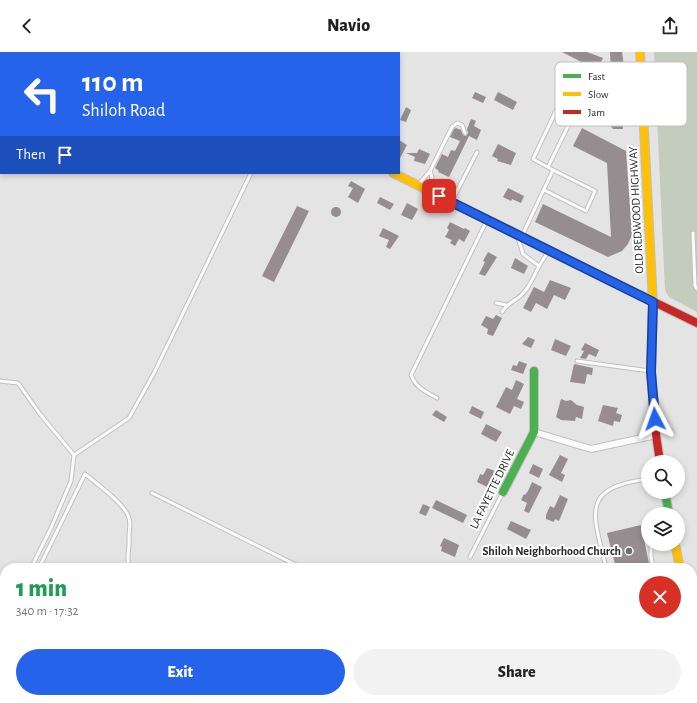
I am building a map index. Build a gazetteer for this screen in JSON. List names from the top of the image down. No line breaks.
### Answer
{"streets":{"main road":["OLD REDWOOD HIGHWAY","LA FAYETTE DRIVE"]},"places":["Shiloh Neighborhood Church"],"legend":["Fast","Slow","Jam"],"page":{"header":"Navio","turn":["110 m","Shiloh Road"],"then":"Then","heading":["1 min","340 m · 17:32"],"buttons":["Exit","Share"]}}
